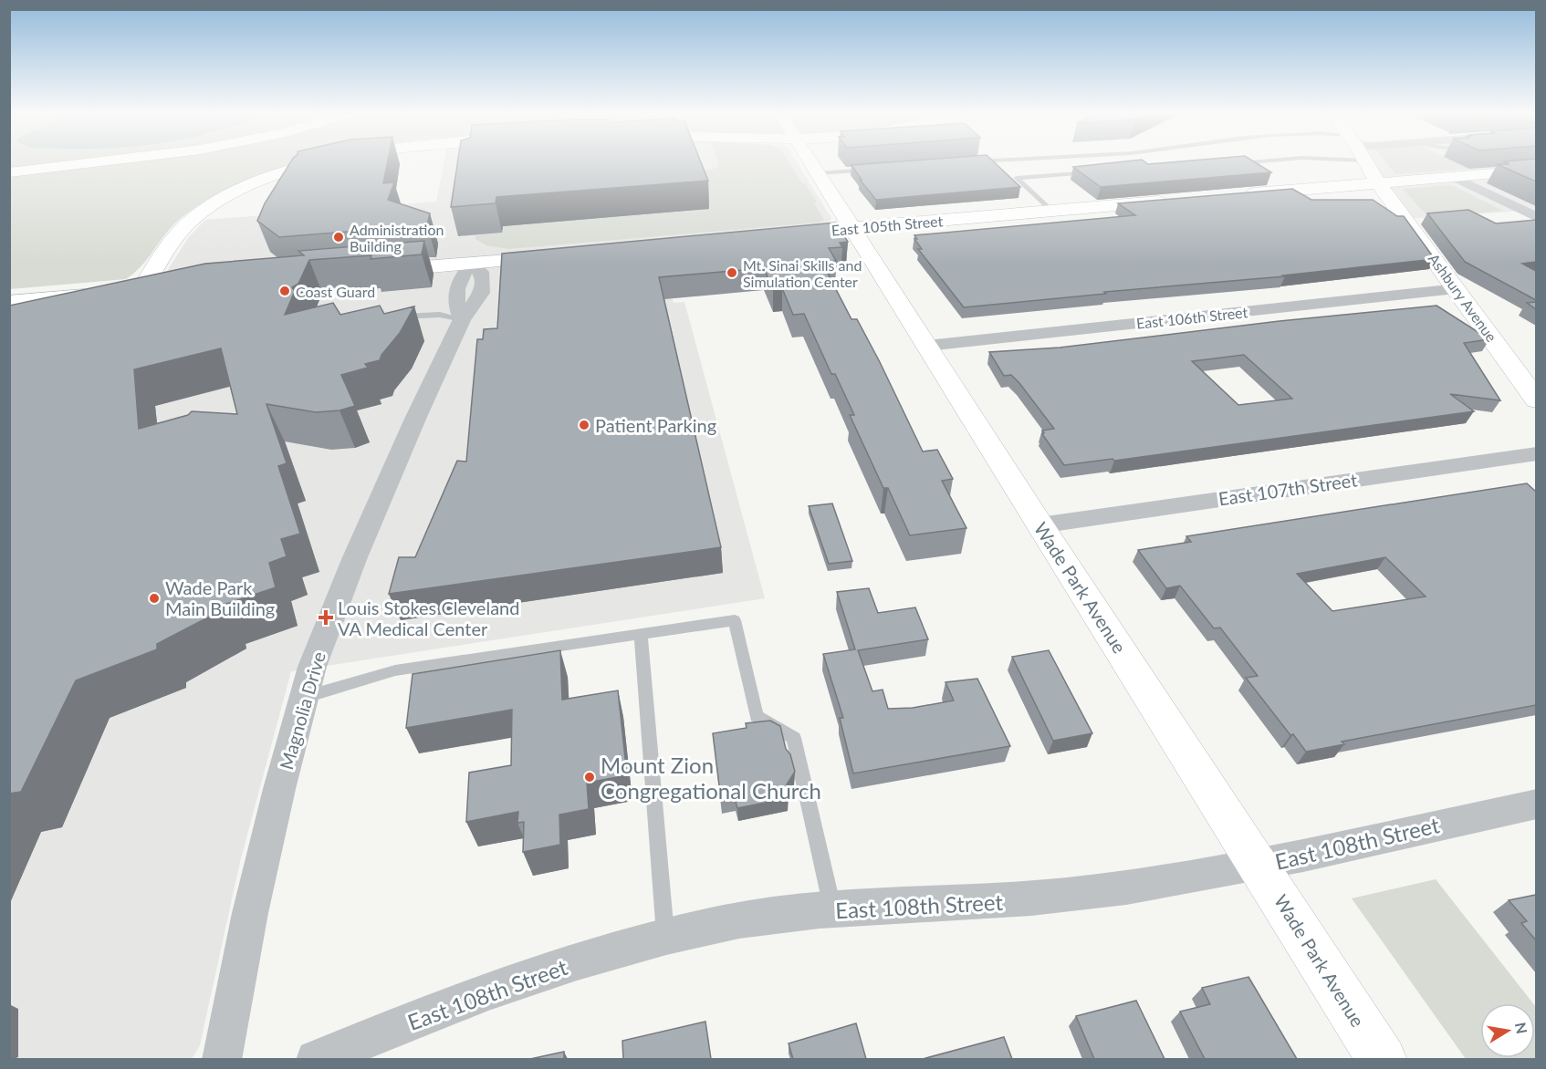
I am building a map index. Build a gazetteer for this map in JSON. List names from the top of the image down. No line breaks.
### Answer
{"streets":{"street":["East 105th Street","Ashbury Avenue","East 106th Street","East 107th Street","Wade Park Avenue","Magnolia Drive","East 108th Street"]},"crossings":[["East 105th Street","Wade Park Avenue"],["Ashbury Avenue","East 106th Street"],["East 106th Street","Wade Park Avenue"],["East 107th Street","Wade Park Avenue"],["Wade Park Avenue","East 108th Street"]],"places":{"other":["Administration Building","Mt. Sinai Skills and Simulation Center","Coast Guard","Patient Parking","Wade Park Main Building","Mount Zion Congregational Church"],"health":["Louis Stokes Cleveland VA Medical Center"]},"north":"right"}
